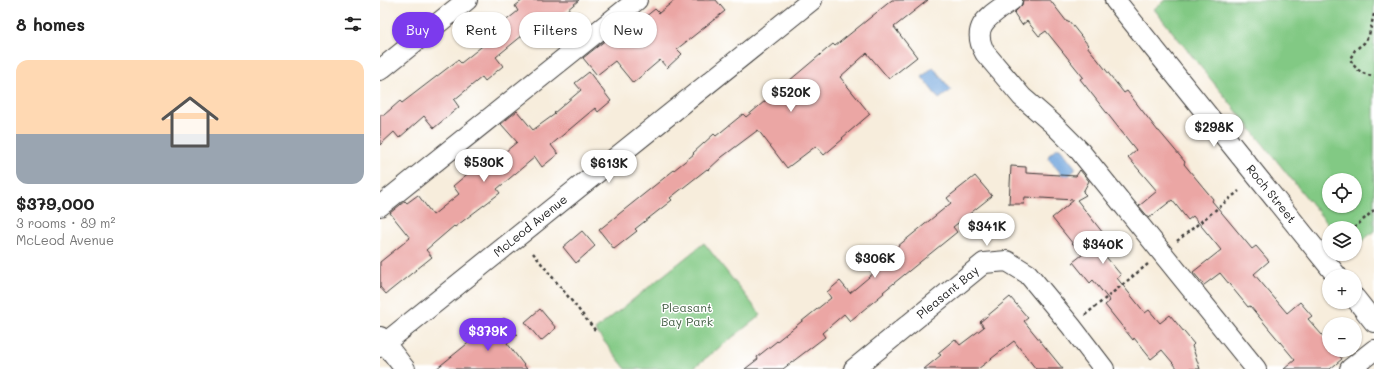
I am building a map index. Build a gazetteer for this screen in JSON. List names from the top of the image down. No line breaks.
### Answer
{"streets":{"street":["Roch Street","McLeod Avenue","Pleasant Bay"]},"parks":["Pleasant Bay Park"],"page":{"heading":"8 homes","chip":["Buy","Rent","Filters","New"],"list":[{"name":"$379,000","note":"3 rooms · 89 m² · McLeod Avenue"}],"price":["$520K","$298K","$530K","$613K","$341K","$340K","$306K","$379K"],"map_buttons":["+","−"]}}
